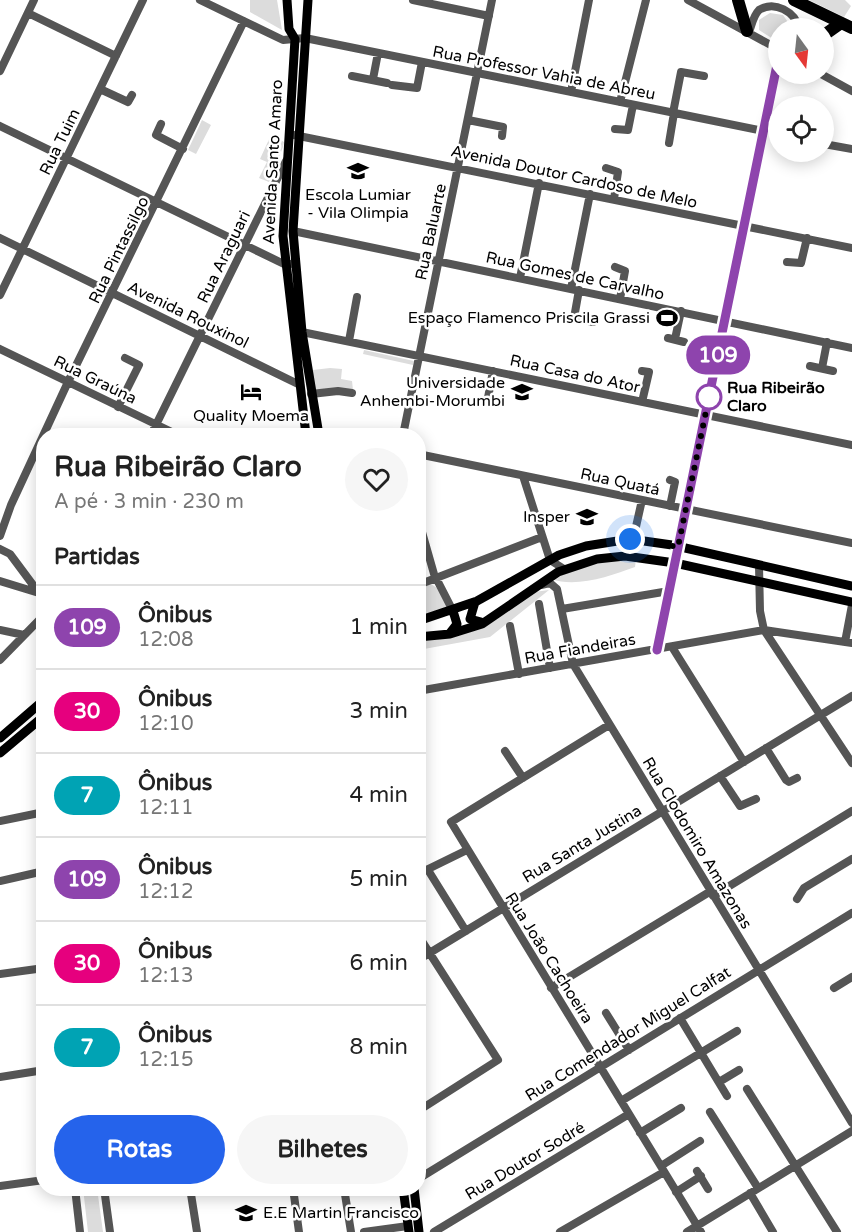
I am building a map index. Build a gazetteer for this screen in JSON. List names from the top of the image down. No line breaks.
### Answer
{"streets":{"main road":["Avenida Santo Amaro"],"street":["Rua Professor Vahia de Abreu","Rua Tuim","Avenida Doutor Cardoso de Melo","Rua Baluarte","Rua Pintassilgo","Rua Araguari","Rua Gomes de Carvalho","Avenida Rouxinol","Rua Casa do Ator","Rua Graúna","Rua Quatá","Rua Fiandeiras","Rua Clodomiro Amazonas","Rua Santa Justina","Rua João Cachoeira","Rua Comendador Miguel Calfat","Rua Doutor Sodré"]},"crossings":[["Rua Professor Vahia de Abreu","Avenida Santo Amaro"],["Rua Professor Vahia de Abreu","Rua Baluarte"],["Rua Professor Vahia de Abreu","Rua Pintassilgo"],["Rua Tuim","Avenida Rouxinol"],["Avenida Santo Amaro","Avenida Doutor Cardoso de Melo"],["Avenida Santo Amaro","Rua Araguari"],["Avenida Santo Amaro","Rua Gomes de Carvalho"],["Avenida Santo Amaro","Avenida Rouxinol"],["Avenida Santo Amaro","Rua Casa do Ator"],["Avenida Doutor Cardoso de Melo","Rua Baluarte"],["Rua Baluarte","Rua Gomes de Carvalho"],["Rua Baluarte","Rua Casa do Ator"],["Rua Pintassilgo","Avenida Rouxinol"],["Rua Pintassilgo","Rua Graúna"],["Rua Araguari","Avenida Rouxinol"],["Rua Araguari","Rua Graúna"],["Rua Fiandeiras","Rua Clodomiro Amazonas"],["Rua Clodomiro Amazonas","Rua Santa Justina"],["Rua Clodomiro Amazonas","Rua Comendador Miguel Calfat"],["Rua Santa Justina","Rua João Cachoeira"],["Rua João Cachoeira","Rua Comendador Miguel Calfat"],["Rua João Cachoeira","Rua Doutor Sodré"]],"places":{"school or university":["Escola Lumiar - Vila Olimpia","Universidade Anhembi-Morumbi","Insper","E.E Martin Francisco"],"sports":["Espaço Flamenco Priscila Grassi"],"hotel":["Quality Moema"],"other":["Rua Ribeirão Claro"]},"lines":["bus line 109"],"north":"bottom","page":{"on_map":"109","heading":[["Rua Ribeirão Claro","A pé · 3 min · 230 m"],"Partidas"],"list":[{"mark":"109","name":"Ônibus","note":"12:08","value":"1 min"},{"mark":"30","name":"Ônibus","note":"12:10","value":"3 min"},{"mark":"7","name":"Ônibus","note":"12:11","value":"4 min"},{"mark":"109","name":"Ônibus","note":"12:12","value":"5 min"},{"mark":"30","name":"Ônibus","note":"12:13","value":"6 min"},{"mark":"7","name":"Ônibus","note":"12:15","value":"8 min"}],"buttons":["Rotas","Bilhetes"]}}
